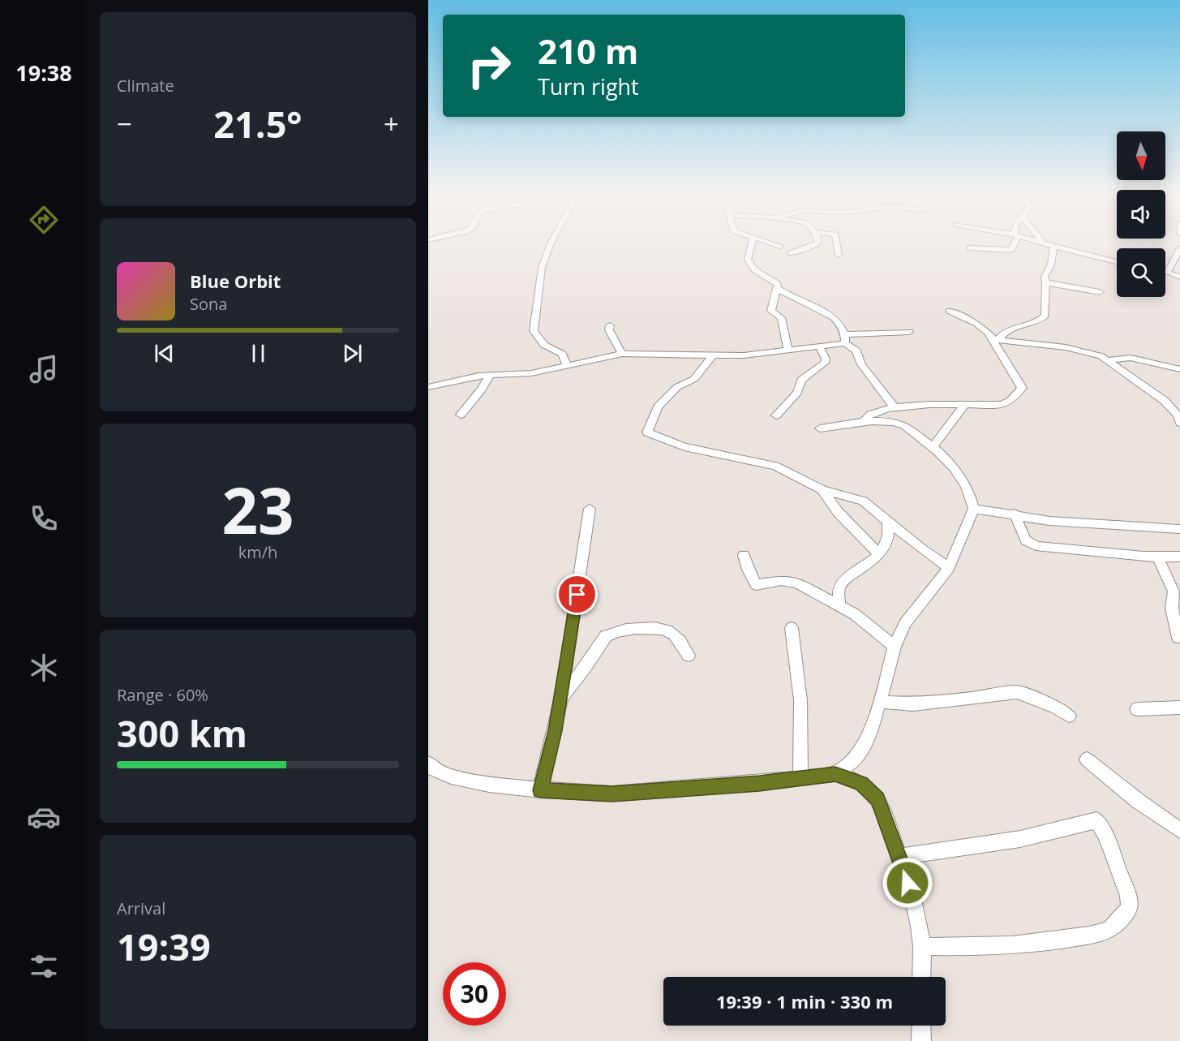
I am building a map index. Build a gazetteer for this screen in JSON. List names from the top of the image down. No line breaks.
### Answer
{"north":"bottom","page":{"tabs":"19:38","tile":["Climate",["23","km/h"],["Range · 60%","300 km"],["Arrival","19:39"]],"turn":["210 m","Turn right"],"heat":["−","21.5°","+"],"song":["Blue Orbit","Sona"],"limit":"30","trip":"19:39 · 1 min · 330 m"}}
